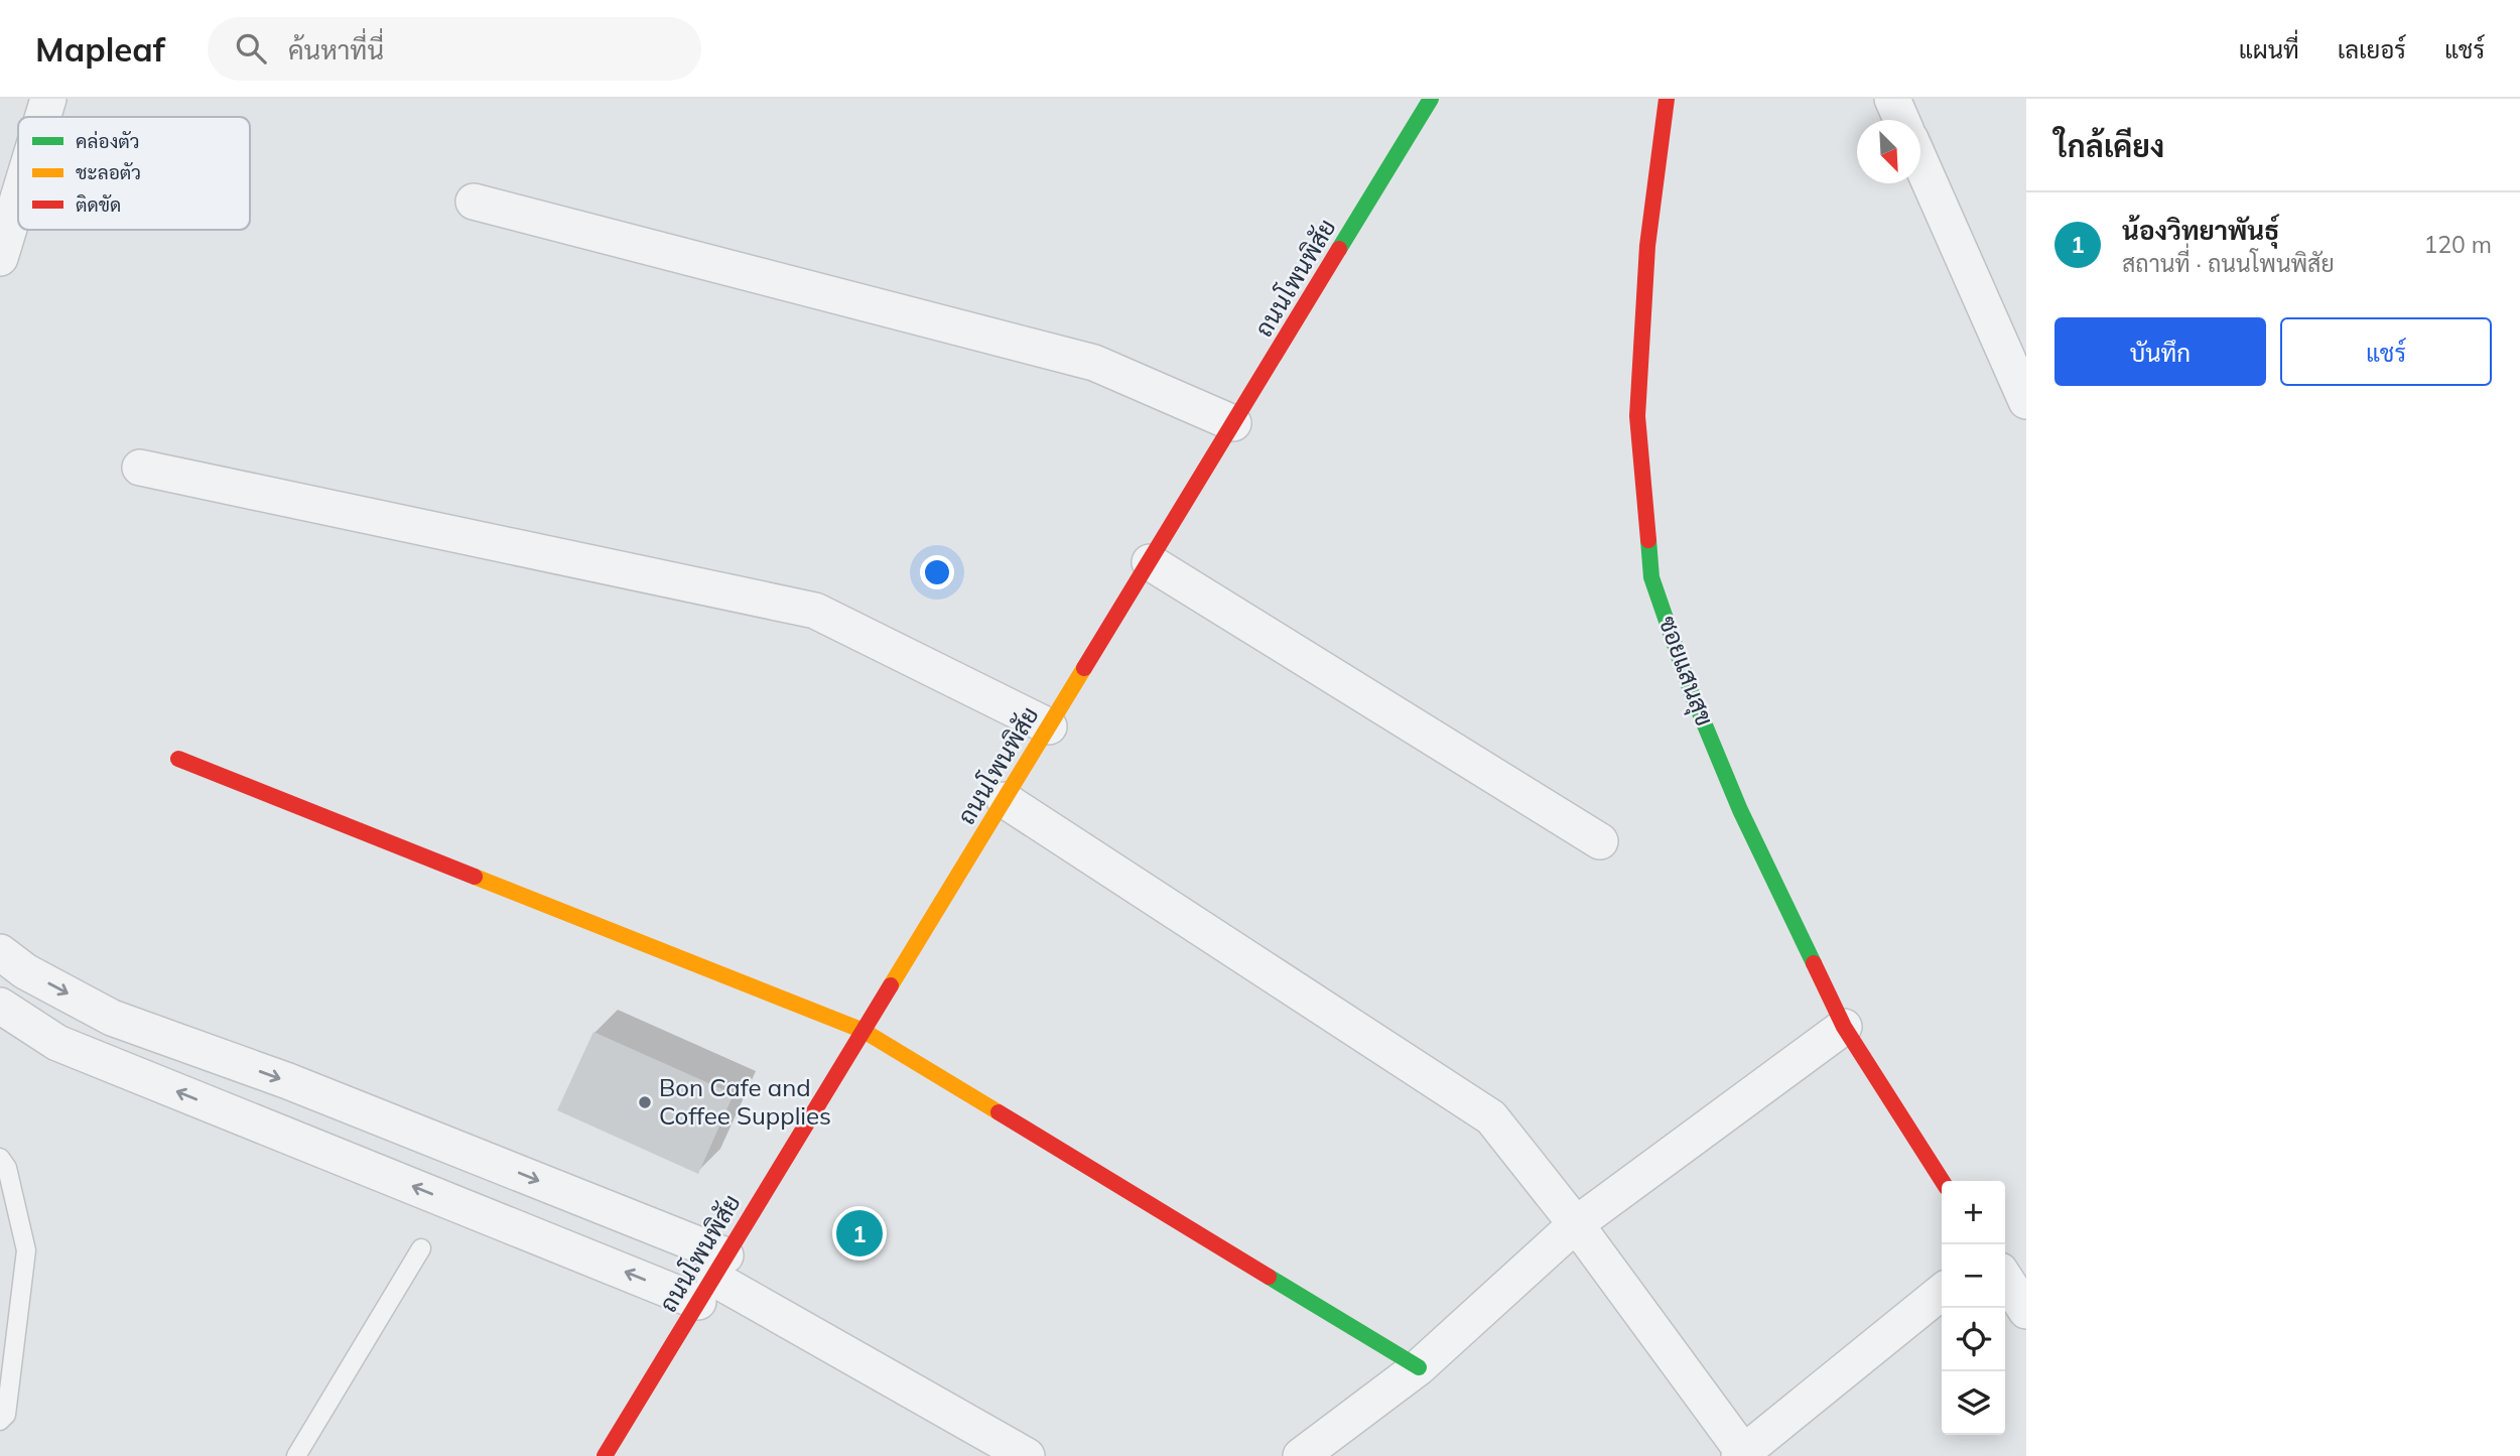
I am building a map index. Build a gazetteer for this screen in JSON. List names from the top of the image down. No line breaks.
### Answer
{"streets":{"street":["ถนนโพนพิสัย","ซอยแสนสุข"]},"places":["Bon Cafe and Coffee Supplies"],"legend":["คล่องตัว","ชะลอตัว","ติดขัด"],"north":"bottom right","page":{"header":"Mapleaf","search":"ค้นหาที่นี่","nav":["แผนที่","เลเยอร์","แชร์"],"heading":"ใกล้เคียง","list":[{"mark":"1","name":"น้องวิทยาพันธุ์","note":"สถานที่ · ถนนโพนพิสัย","value":"120 m"}],"buttons":["บันทึก","แชร์"],"map_buttons":["+","−"],"pins":"1"}}
